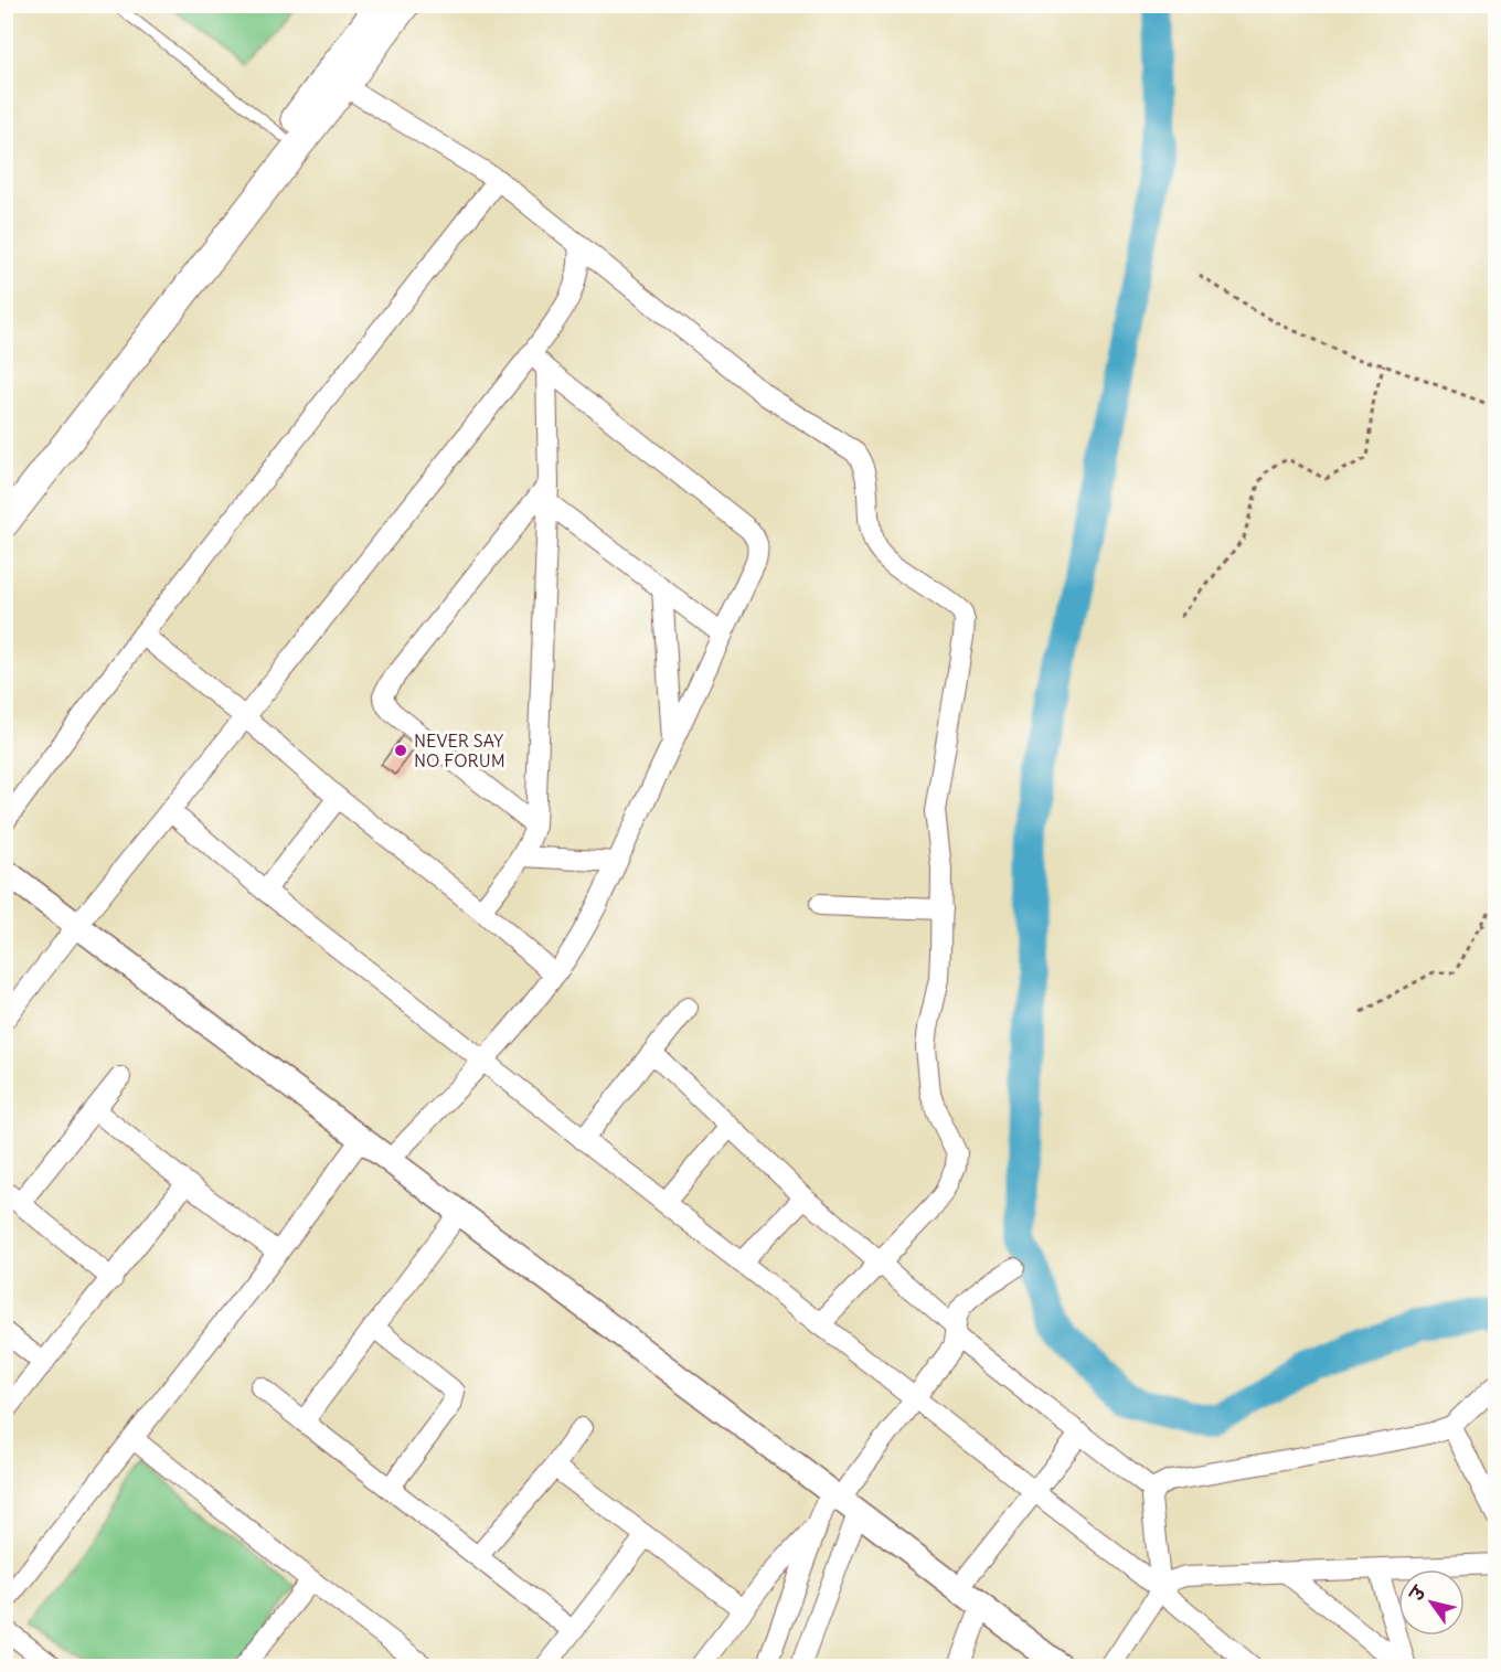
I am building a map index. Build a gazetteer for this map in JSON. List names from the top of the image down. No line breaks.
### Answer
{"places":["NEVER SAY NO FORUM"],"north":"top left"}
